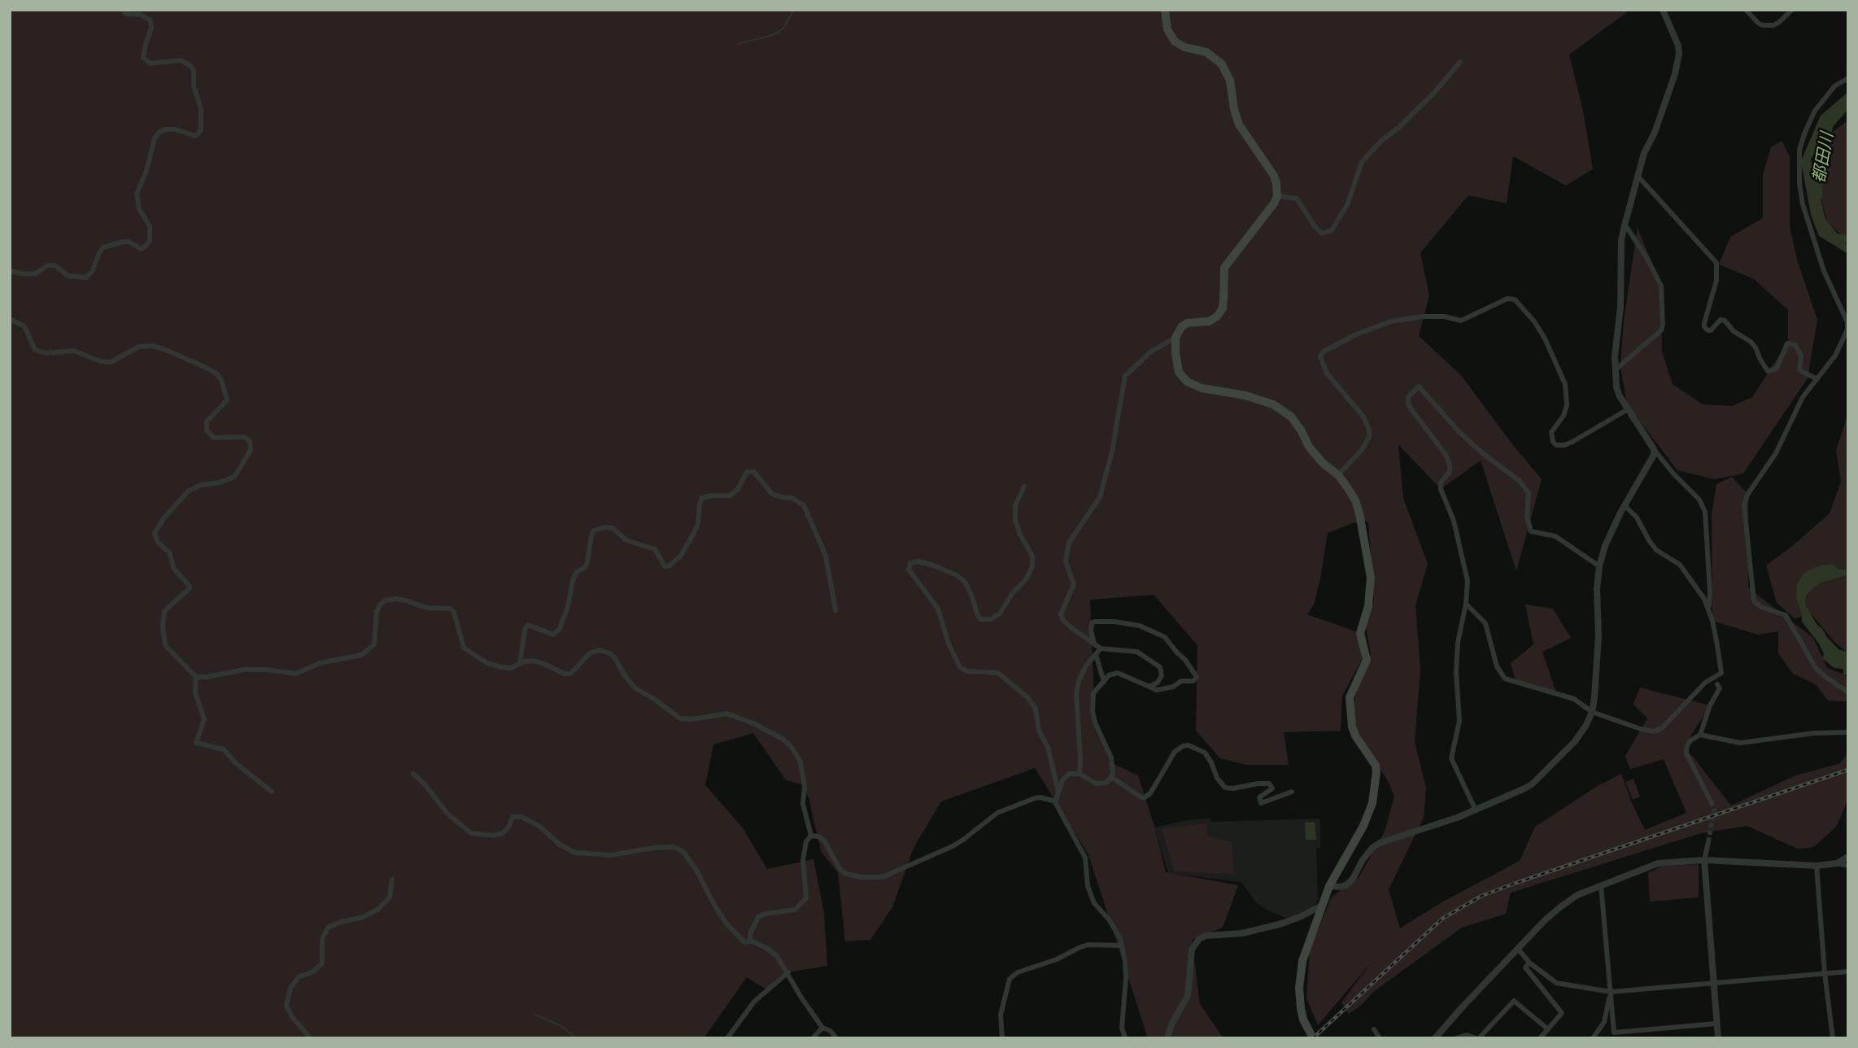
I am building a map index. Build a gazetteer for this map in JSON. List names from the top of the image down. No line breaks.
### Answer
{"water":["都田川"]}
